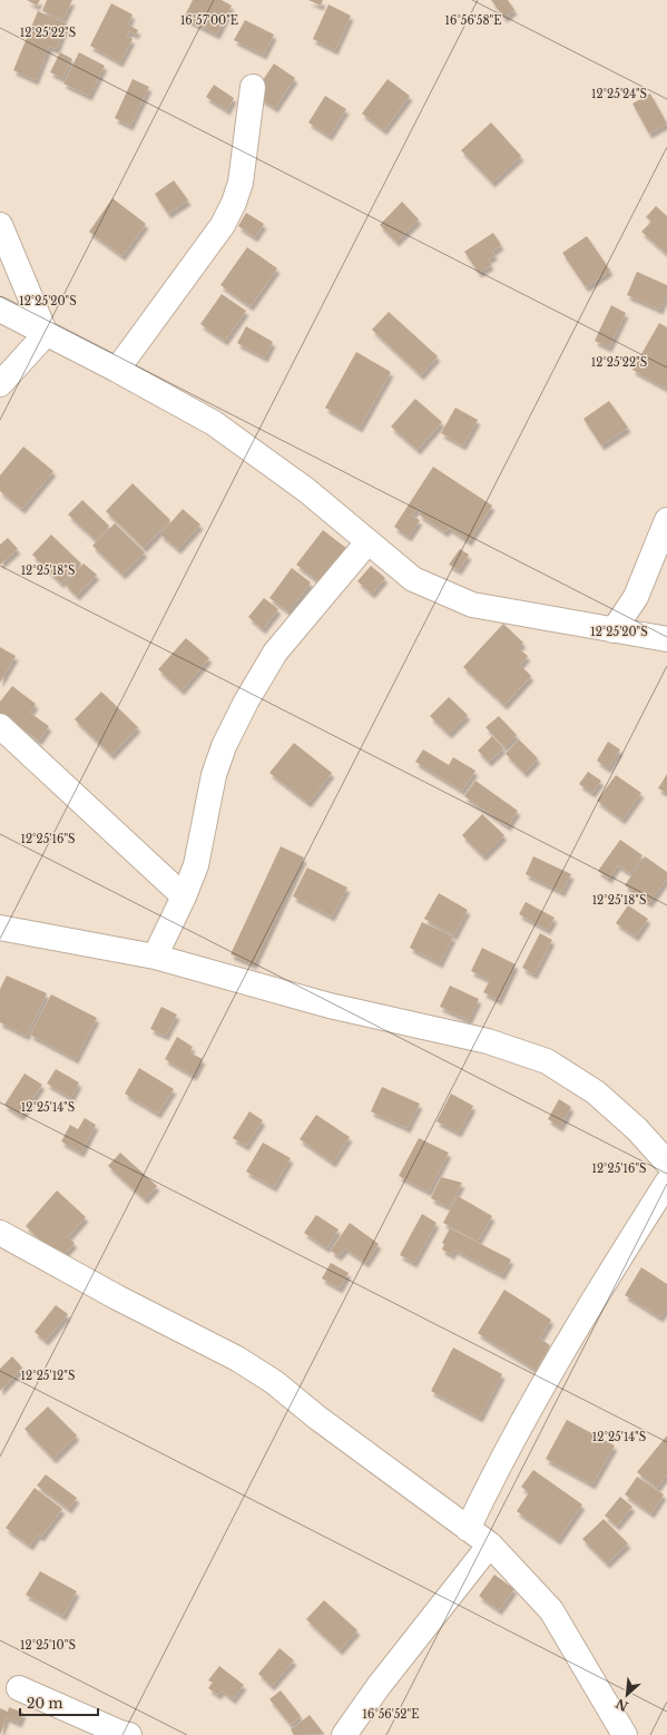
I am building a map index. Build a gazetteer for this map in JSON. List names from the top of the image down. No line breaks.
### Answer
{"scale_bar":"20 m","north":"bottom left","coordinates":["16°57'00\"E","16°56'58\"E","12°25'22\"S","12°25'24\"S","12°25'20\"S","12°25'18\"S","12°25'16\"S","12°25'14\"S","12°25'12\"S","12°25'10\"S","16°56'52\"E"]}
